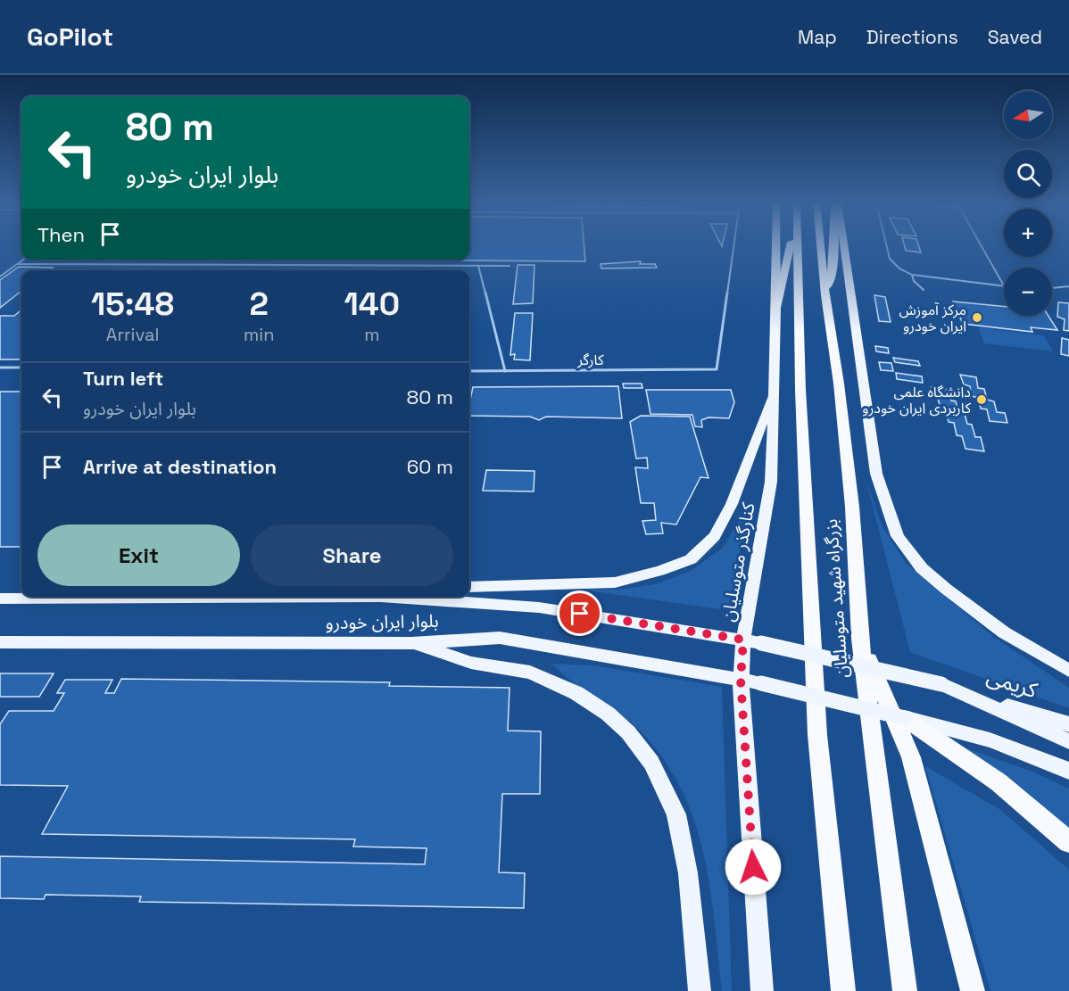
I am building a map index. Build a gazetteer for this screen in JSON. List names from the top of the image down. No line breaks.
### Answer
{"streets":{"highway":["بزرگراه شهید متوسلیان"],"main road":["کنارگذر متوسلیان","بلوار ایران خودرو","کریمی"],"lane":["کارگر"]},"crossings":[["کنارگذر متوسلیان","بلوار ایران خودرو"],["بلوار ایران خودرو","کریمی"]],"places":["مرکز آموزش ایران خودرو","دانشگاه علمی کاربردی ایران خودرو"],"north":"left","page":{"header":"GoPilot","nav":["Map","Directions","Saved"],"map_buttons":["+","−"],"turn":["80 m","بلوار ایران خودرو"],"then":"Then","eta":["15:48","Arrival","2","min","140","m"],"list":[{"name":"Turn left","note":"بلوار ایران خودرو","value":"80 m"},{"name":"Arrive at destination","value":"60 m"}],"buttons":["Exit","Share"]}}
